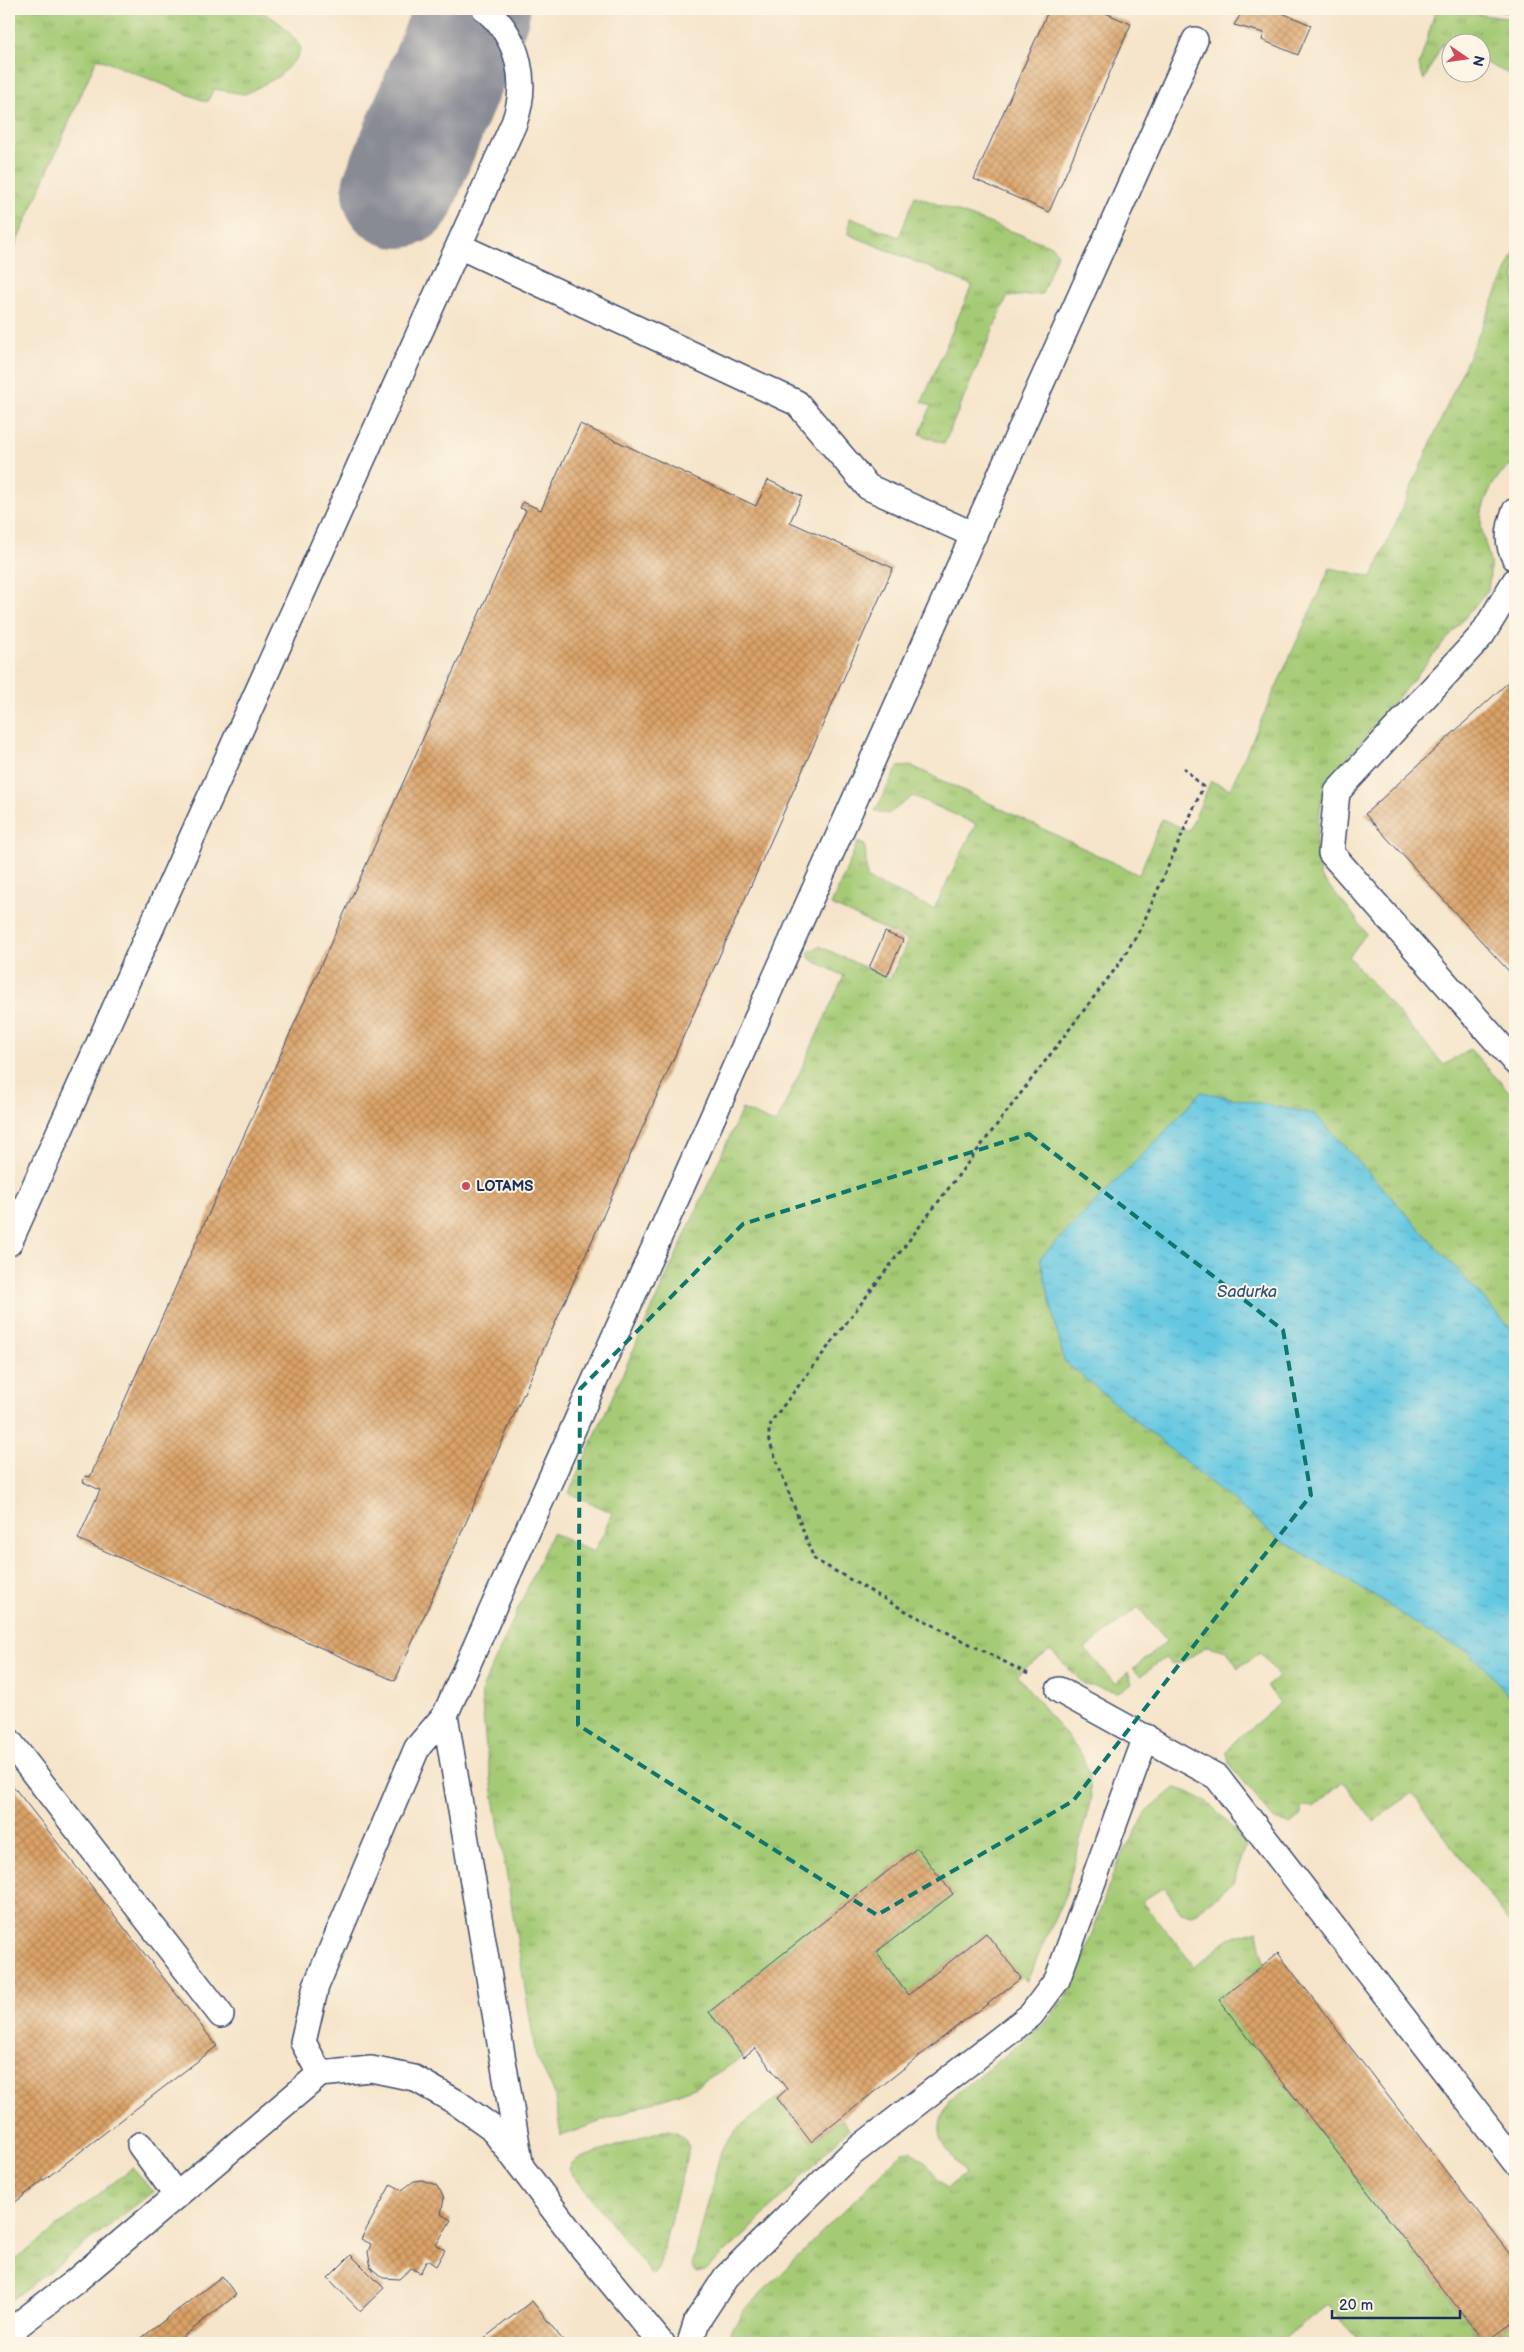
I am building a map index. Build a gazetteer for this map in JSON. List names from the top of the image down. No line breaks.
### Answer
{"water":["Sadurka"],"places":["LOTAMS"],"scale_bar":"20 m","north":"right"}
